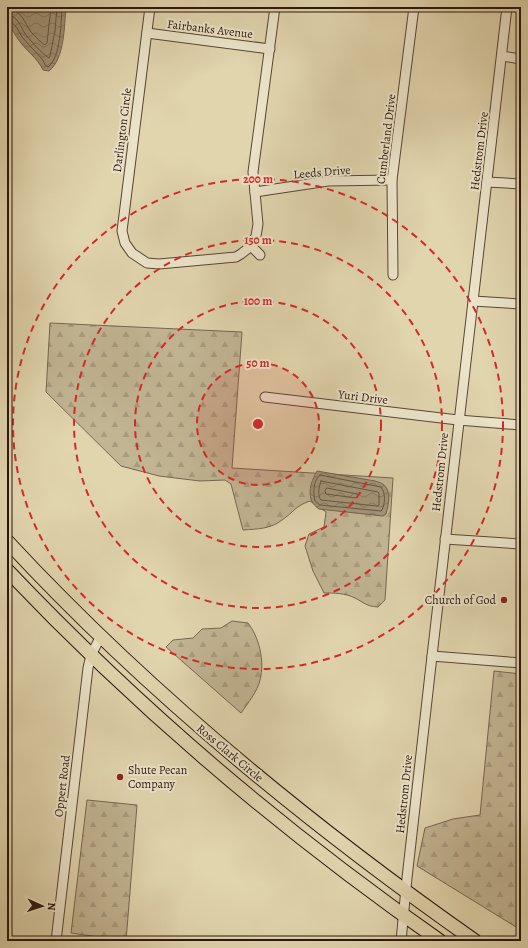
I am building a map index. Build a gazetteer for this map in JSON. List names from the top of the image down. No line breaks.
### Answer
{"streets":{"highway":["Ross Clark Circle"],"street":["Fairbanks Avenue","Darlington Circle","Cumberland Drive","Hedstrom Drive","Leeds Drive","Yuri Drive","Oppert Road"]},"crossings":[["Fairbanks Avenue","Darlington Circle"],["Cumberland Drive","Leeds Drive"],["Hedstrom Drive","Yuri Drive"],["Hedstrom Drive","Ross Clark Circle"],["Ross Clark Circle","Oppert Road"]],"places":["Church of God","Shute Pecan Company"],"north":"right","rings":["200 m","150 m","100 m","50 m"]}
